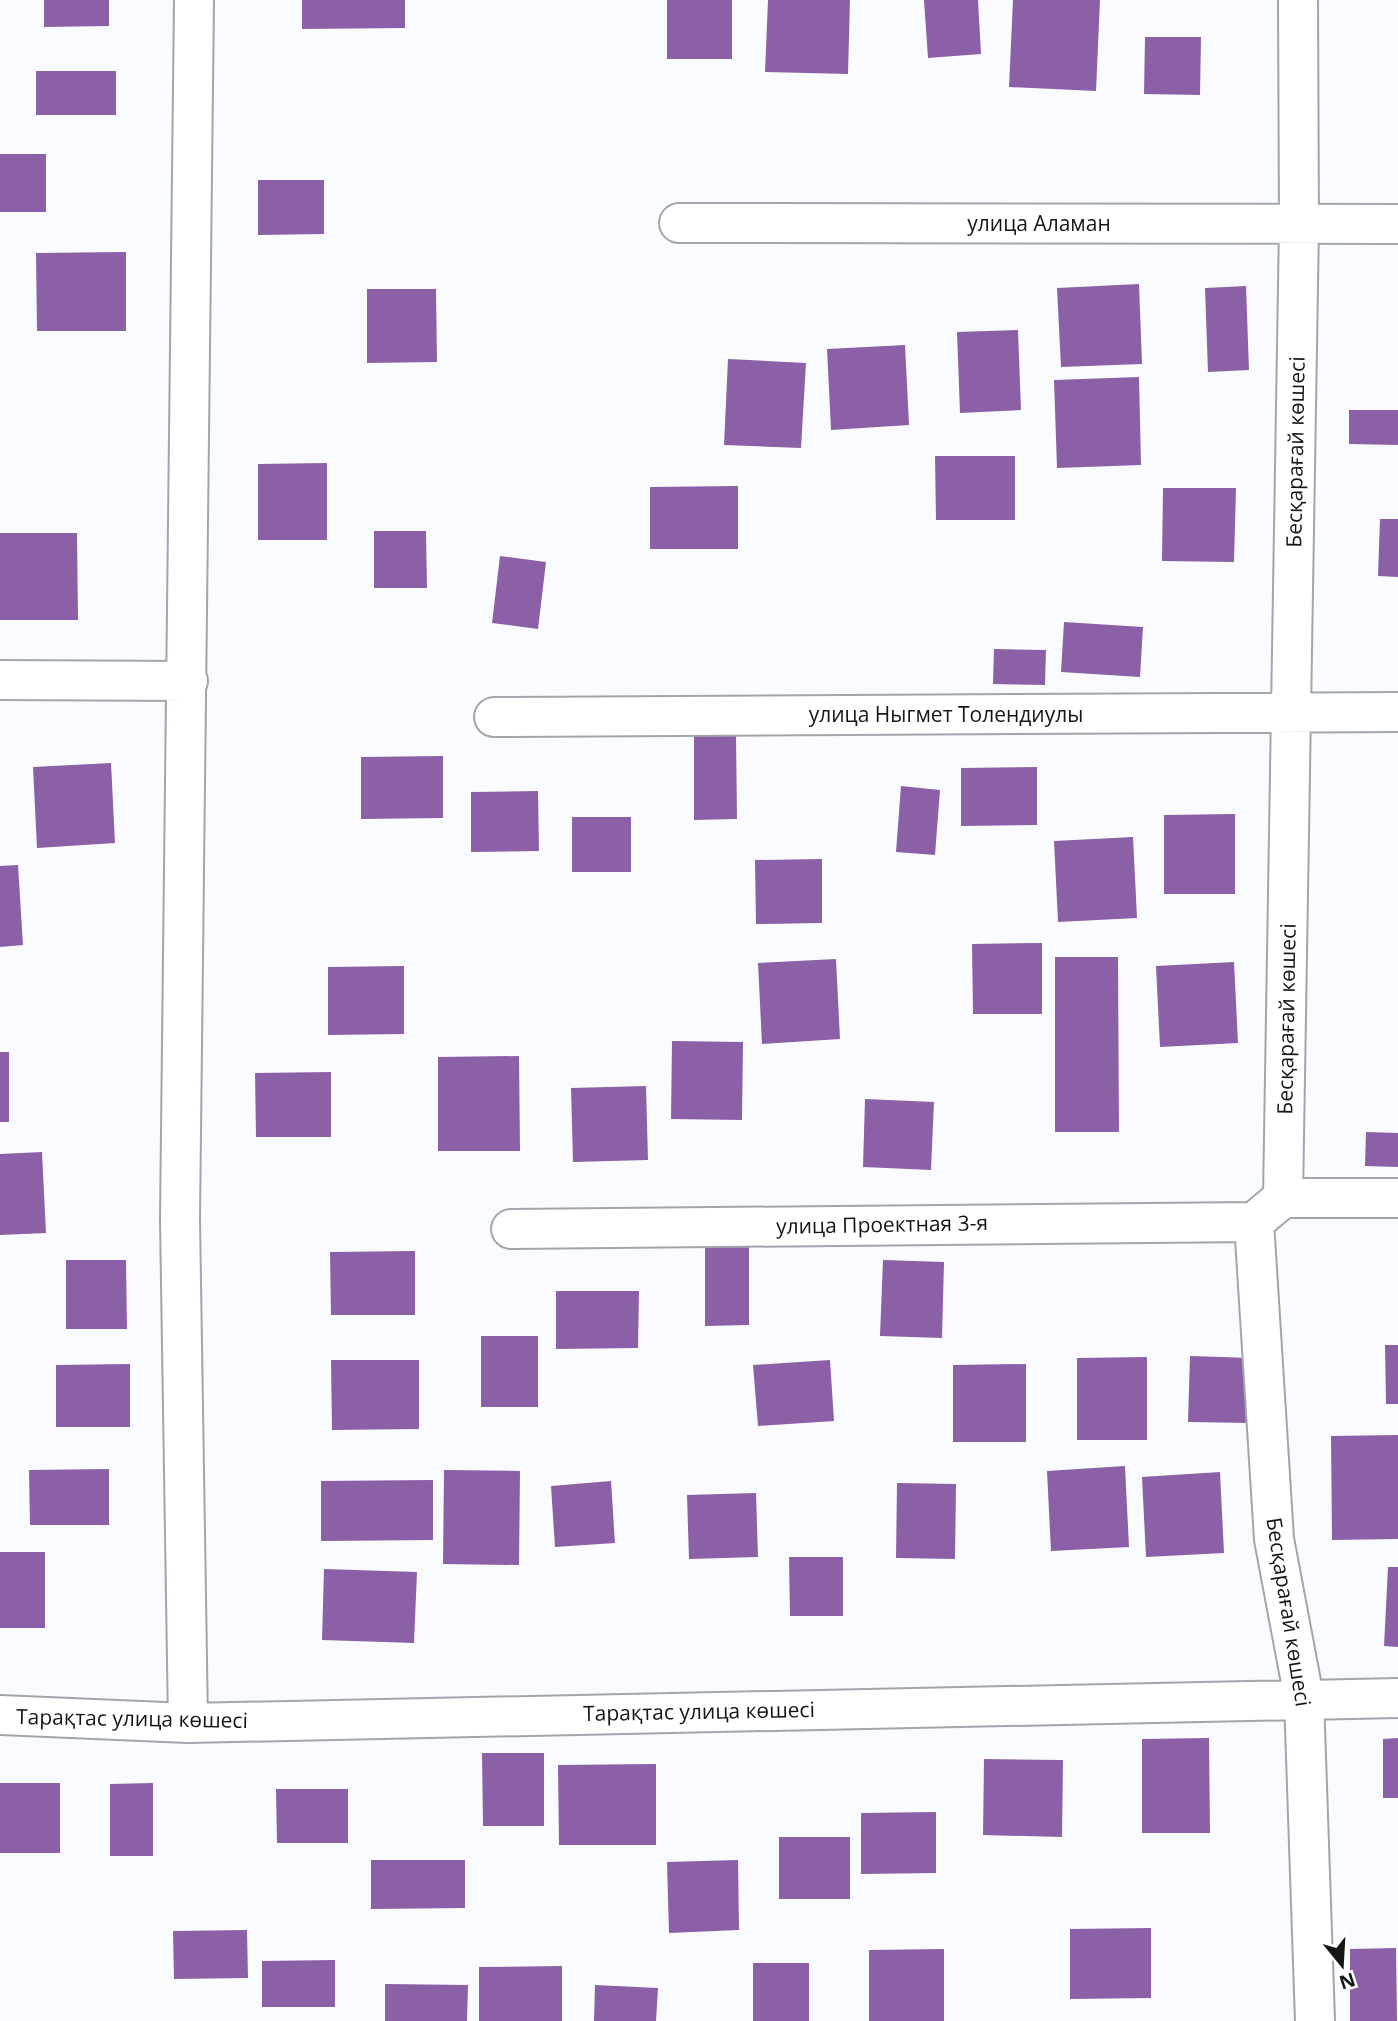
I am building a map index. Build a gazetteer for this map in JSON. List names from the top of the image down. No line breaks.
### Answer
{"streets":{"street":["улица Аламан","Бесқарағай көшесі","улица Ныгмет Толендиулы","улица Проектная 3-я","Тарақтас улица көшесі"]},"crossings":[["улица Аламан","Бесқарағай көшесі"],["Бесқарағай көшесі","улица Ныгмет Толендиулы"],["Бесқарағай көшесі","улица Проектная 3-я"],["Бесқарағай көшесі","Тарақтас улица көшесі"]],"north":"bottom"}
